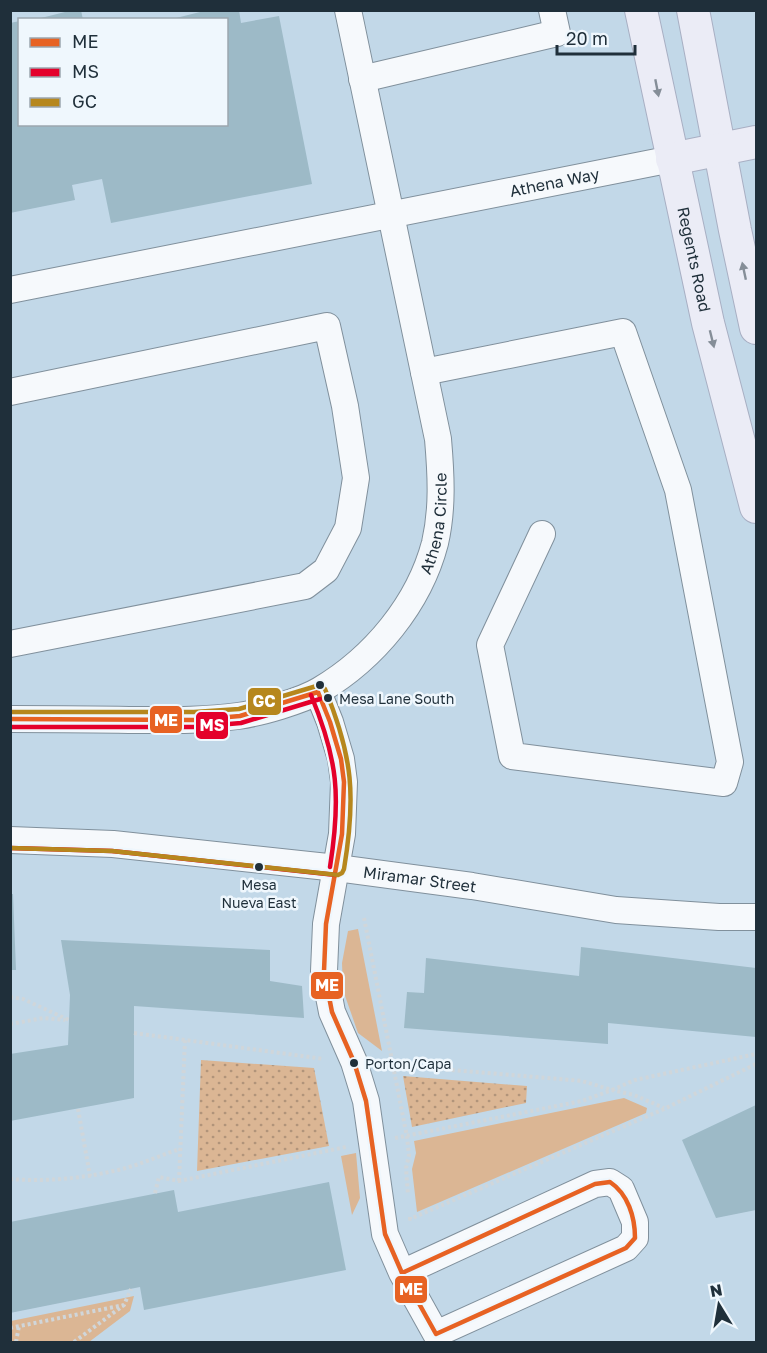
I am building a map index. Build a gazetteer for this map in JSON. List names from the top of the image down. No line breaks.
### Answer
{"streets":{"main road":["Athena Way","Regents Road"],"street":["Athena Circle","Miramar Street"]},"crossings":[["Athena Way","Regents Road"],["Athena Way","Athena Circle"]],"places":["Mesa Lane South","Mesa Nueva East","Porton/Capa"],"lines":["transit line GC","transit line ME","transit line MS"],"legend":["ME","MS","GC"],"scale_bar":"20 m","north":"top"}
